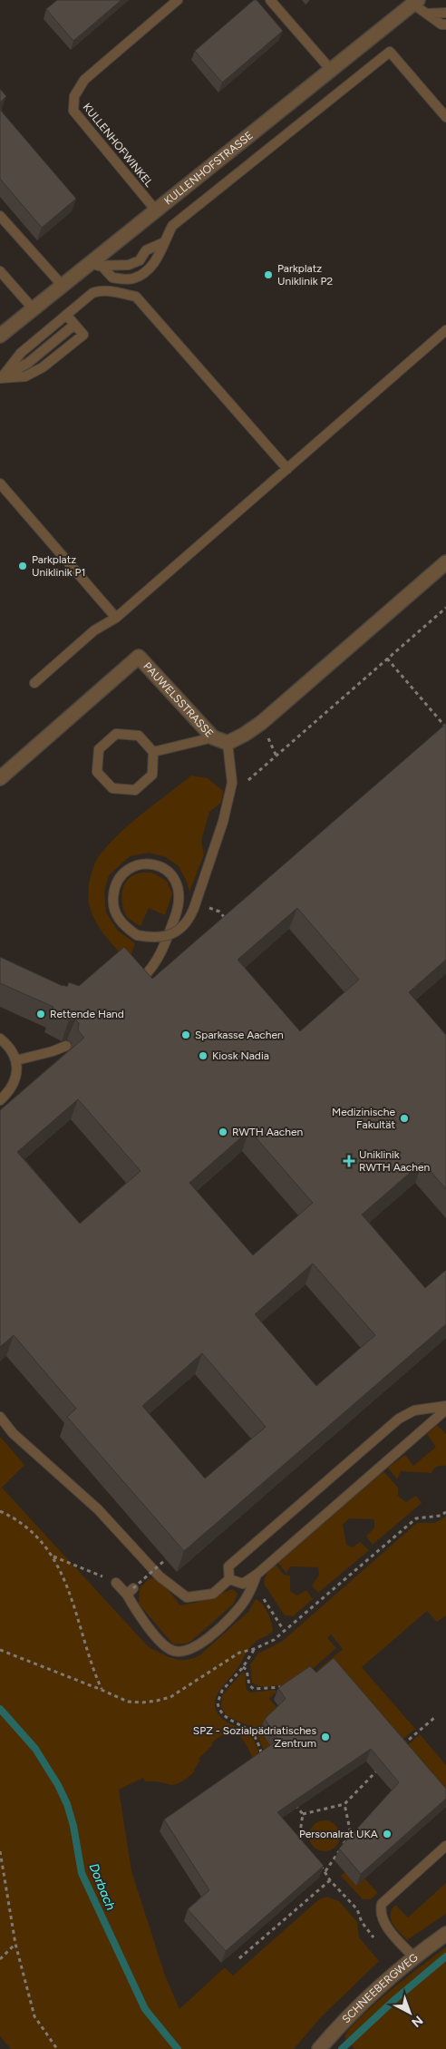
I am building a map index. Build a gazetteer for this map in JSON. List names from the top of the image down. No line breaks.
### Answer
{"streets":{"street":["KULLENHOFSTRASSE","PAUWELSSTRASSE","SCHNEEBERGWEG"],"lane":["KULLENHOFWINKEL"]},"crossings":[["KULLENHOFWINKEL","KULLENHOFSTRASSE"]],"water":["Dorbach"],"places":{"other":["Parkplatz Uniklinik P2","Parkplatz Uniklinik P1","Rettende Hand","Sparkasse Aachen","Kiosk Nadia","Medizinische Fakultät","RWTH Aachen","SPZ - Sozialpädriatisches Zentrum","Personalrat UKA"],"health":["Uniklinik RWTH Aachen"]},"north":"bottom right"}
